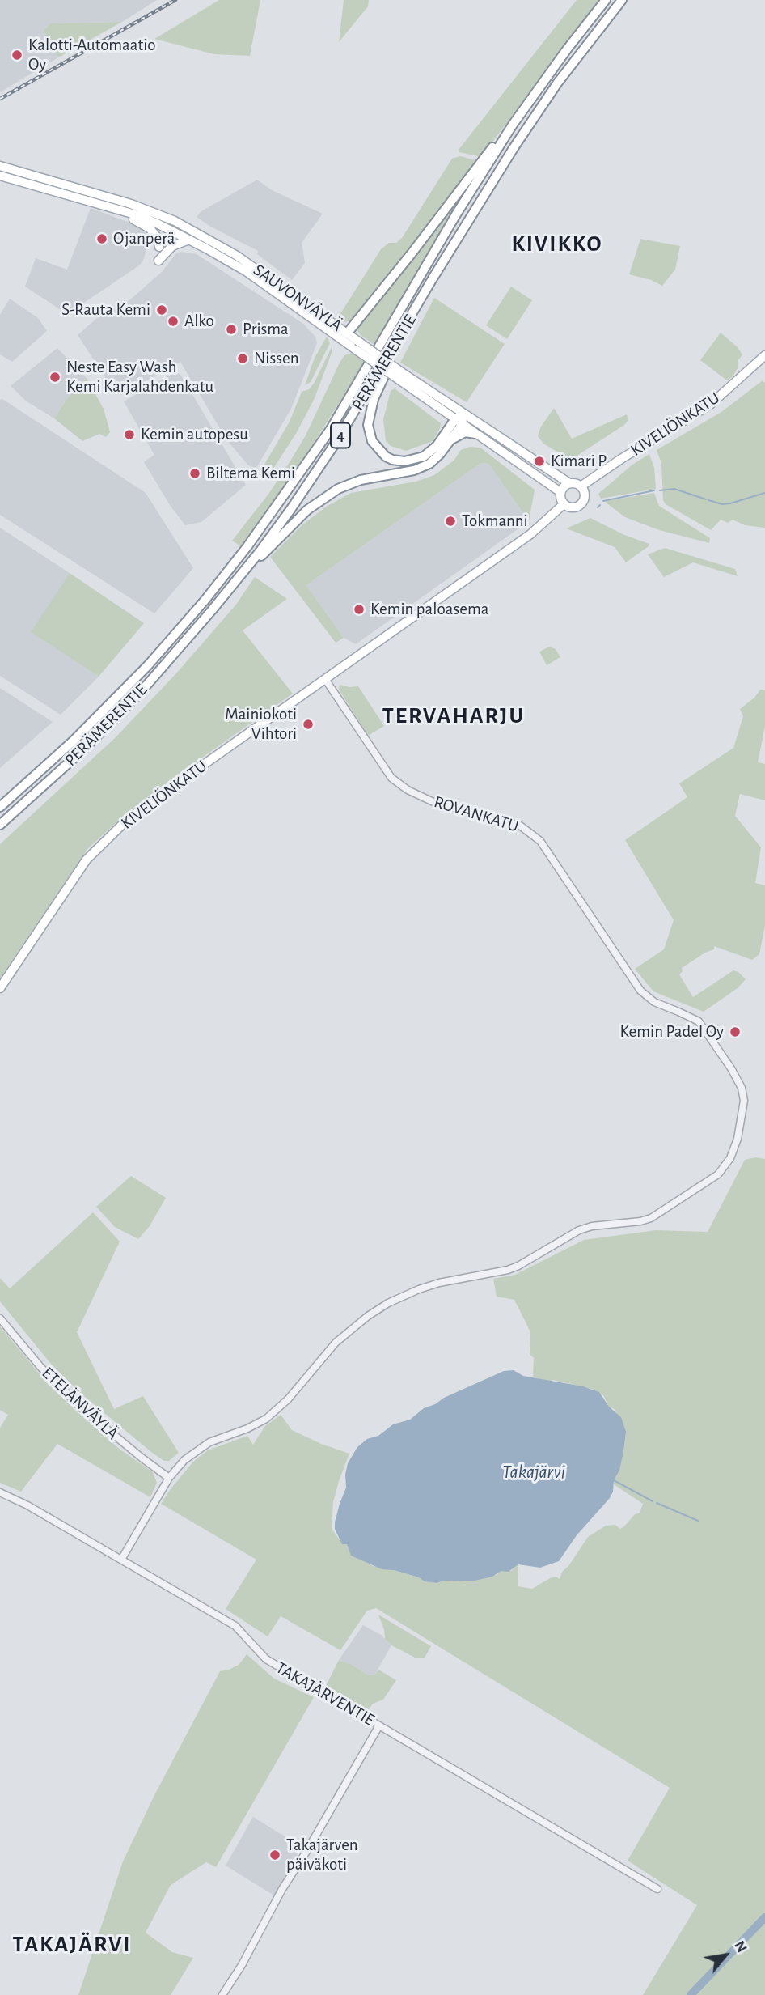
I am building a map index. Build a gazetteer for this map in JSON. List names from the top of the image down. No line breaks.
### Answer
{"streets":{"highway":["PERÄMERENTIE","4"],"main road":["SAUVONVÄYLÄ","KIVELIÖNKATU"],"street":["ROVANKATU","ETELÄNVÄYLÄ","TAKAJÄRVENTIE"]},"crossings":[["SAUVONVÄYLÄ","KIVELIÖNKATU"],["KIVELIÖNKATU","ROVANKATU"],["ROVANKATU","ETELÄNVÄYLÄ"]],"districts":["KIVIKKO","TERVAHARJU","TAKAJÄRVI"],"water":["Takajärvi"],"places":["Kalotti-Automaatio Oy","Ojanperä","S-Rauta Kemi","Alko","Prisma","Nissen","Neste Easy Wash Kemi Karjalahdenkatu","Kemin autopesu","Kimari P","Biltema Kemi","Tokmanni","Kemin paloasema","Mainiokoti Vihtori","Kemin Padel Oy","Takajärven päiväkoti"],"north":"top right"}
